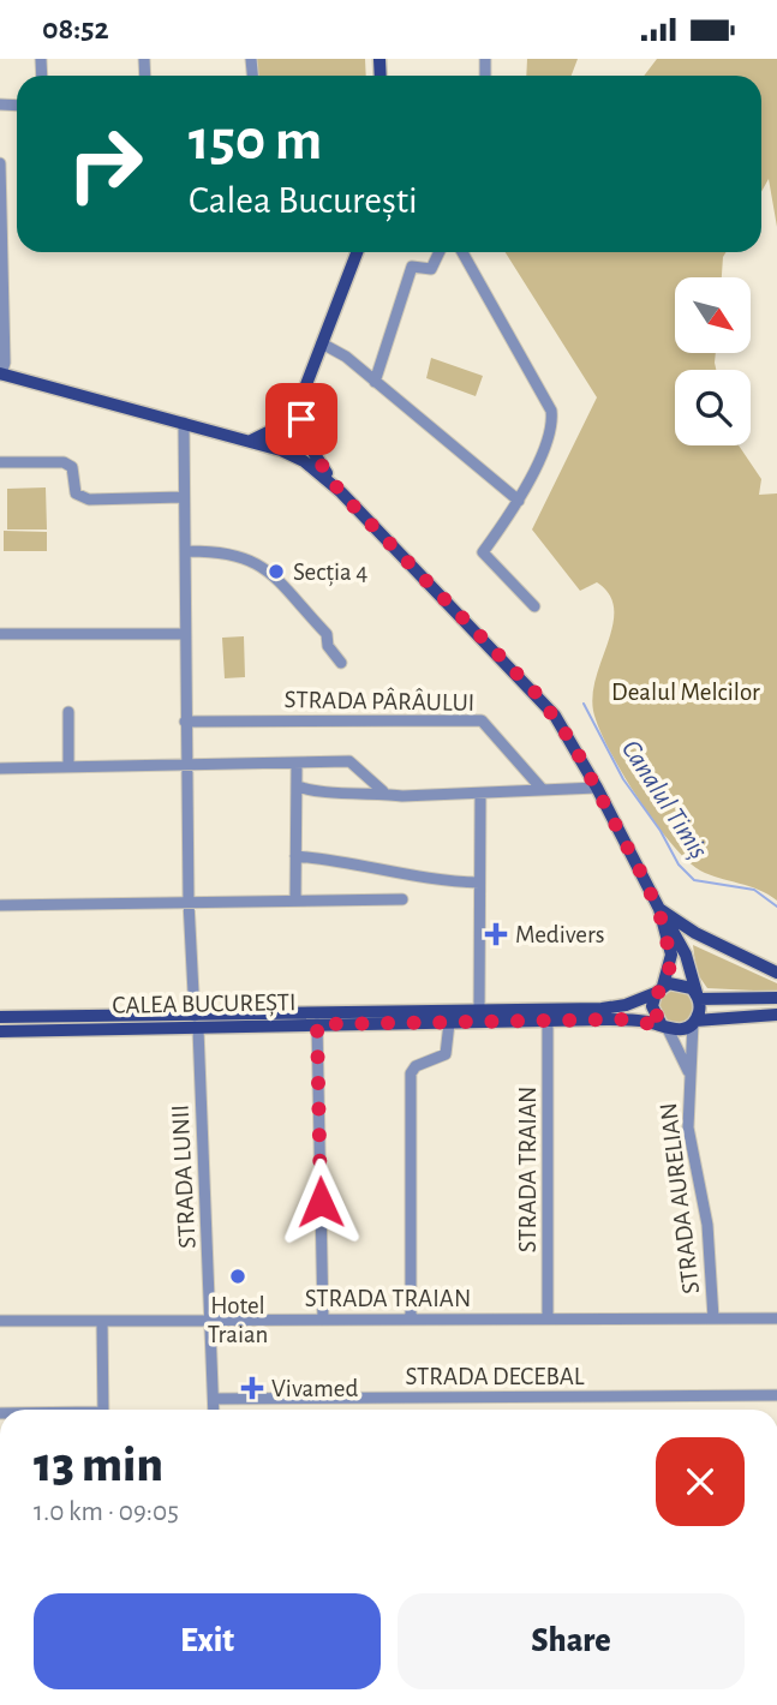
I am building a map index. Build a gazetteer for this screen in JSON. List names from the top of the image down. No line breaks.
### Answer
{"streets":{"main road":["CALEA BUCUREȘTI"],"street":["STRADA PÂRÂULUI","STRADA TRAIAN","STRADA LUNII","STRADA AURELIAN","STRADA DECEBAL"]},"crossings":[["CALEA BUCUREȘTI","STRADA TRAIAN"],["CALEA BUCUREȘTI","STRADA LUNII"],["CALEA BUCUREȘTI","STRADA AURELIAN"],["STRADA TRAIAN","STRADA LUNII"],["STRADA TRAIAN","STRADA AURELIAN"],["STRADA LUNII","STRADA DECEBAL"]],"water":["Canalul Timiș"],"parks":["Dealul Melcilor"],"places":{"other":["Secția 4","Hotel Traian"],"health":["Medivers","Vivamed"]},"north":"bottom right","page":{"status":"08:52","turn":["150 m","Calea București"],"heading":["13 min","1.0 km · 09:05"],"buttons":["Exit","Share"]}}
